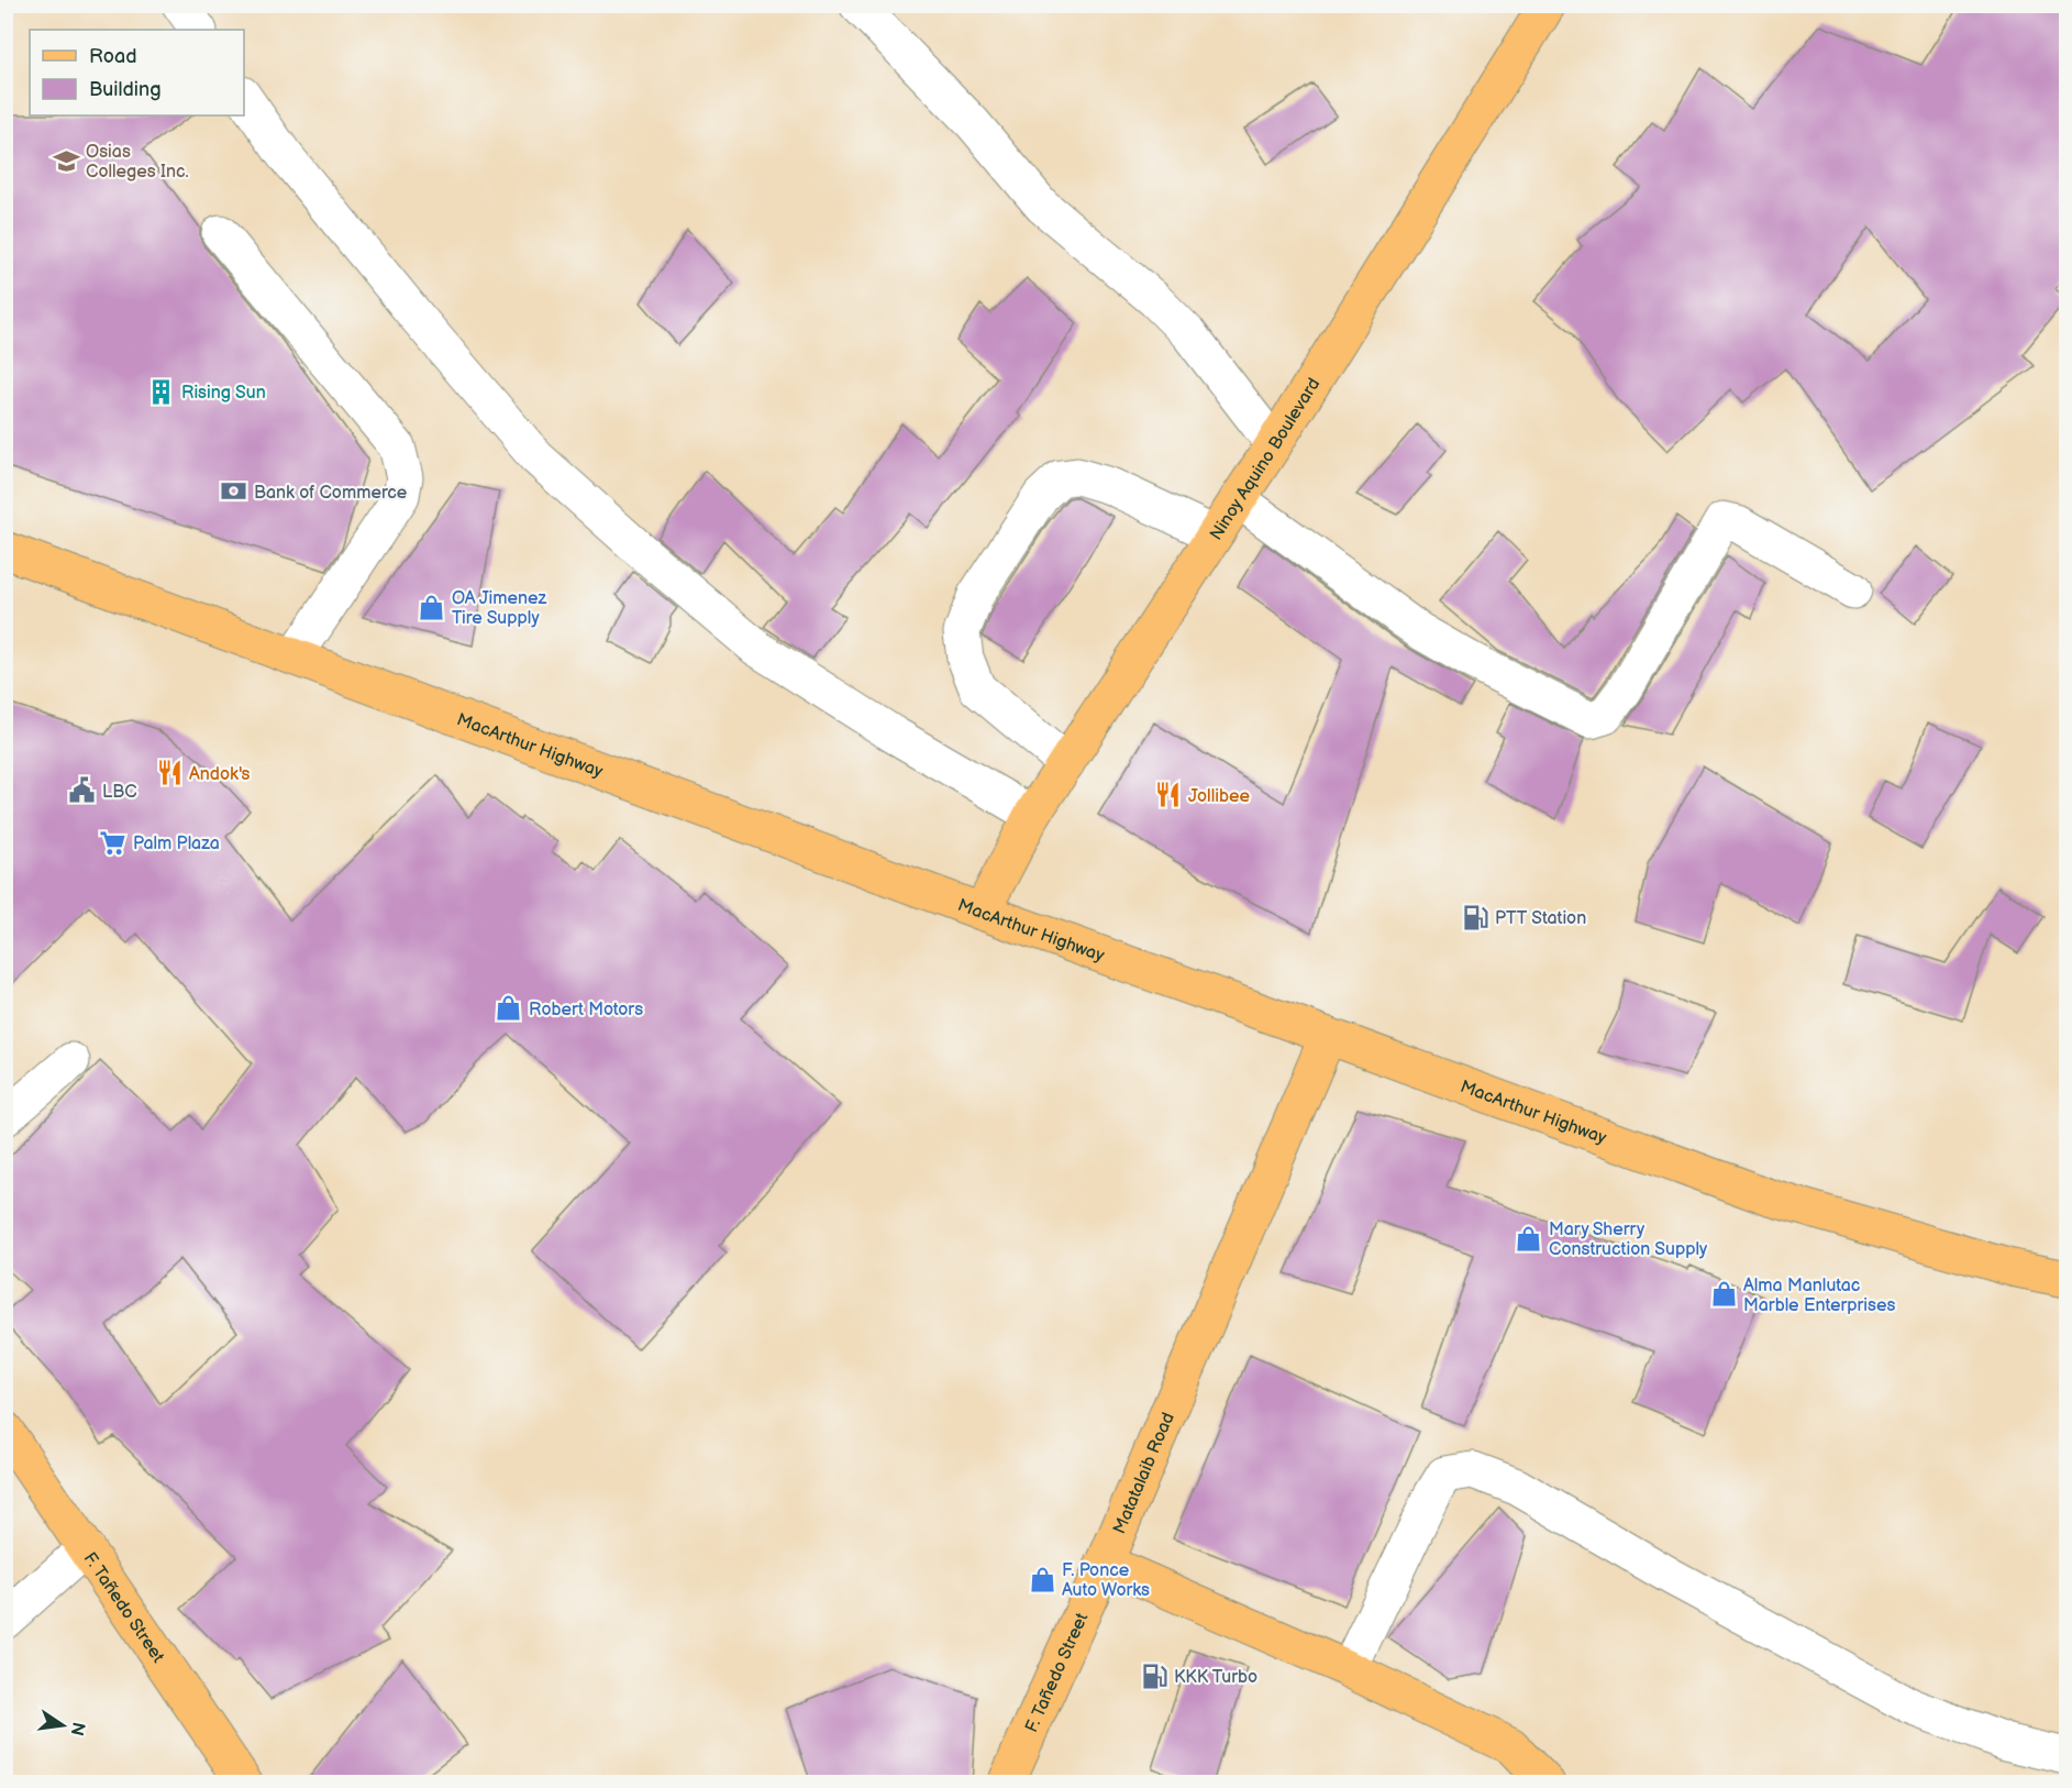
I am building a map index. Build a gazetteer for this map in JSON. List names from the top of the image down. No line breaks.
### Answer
{"streets":{"main road":["Ninoy Aquino Boulevard","MacArthur Highway","Matatalaib Road","F. Tañedo Street"]},"crossings":[["Ninoy Aquino Boulevard","MacArthur Highway"],["MacArthur Highway","Matatalaib Road"],["Matatalaib Road","F. Tañedo Street"]],"places":{"school or university":["Osias Colleges Inc."],"building":["Rising Sun"],"bank":["Bank of Commerce"],"shop":["OA Jimenez Tire Supply","Robert Motors","Mary Sherry Construction Supply","Alma Manlutac Marble Enterprises","F. Ponce Auto Works"],"restaurant":["Andok's","Jollibee"],"public building":["LBC"],"supermarket":["Palm Plaza"],"fuel station":["PTT Station","KKK Turbo"]},"legend":["Road","Building"],"north":"right"}
